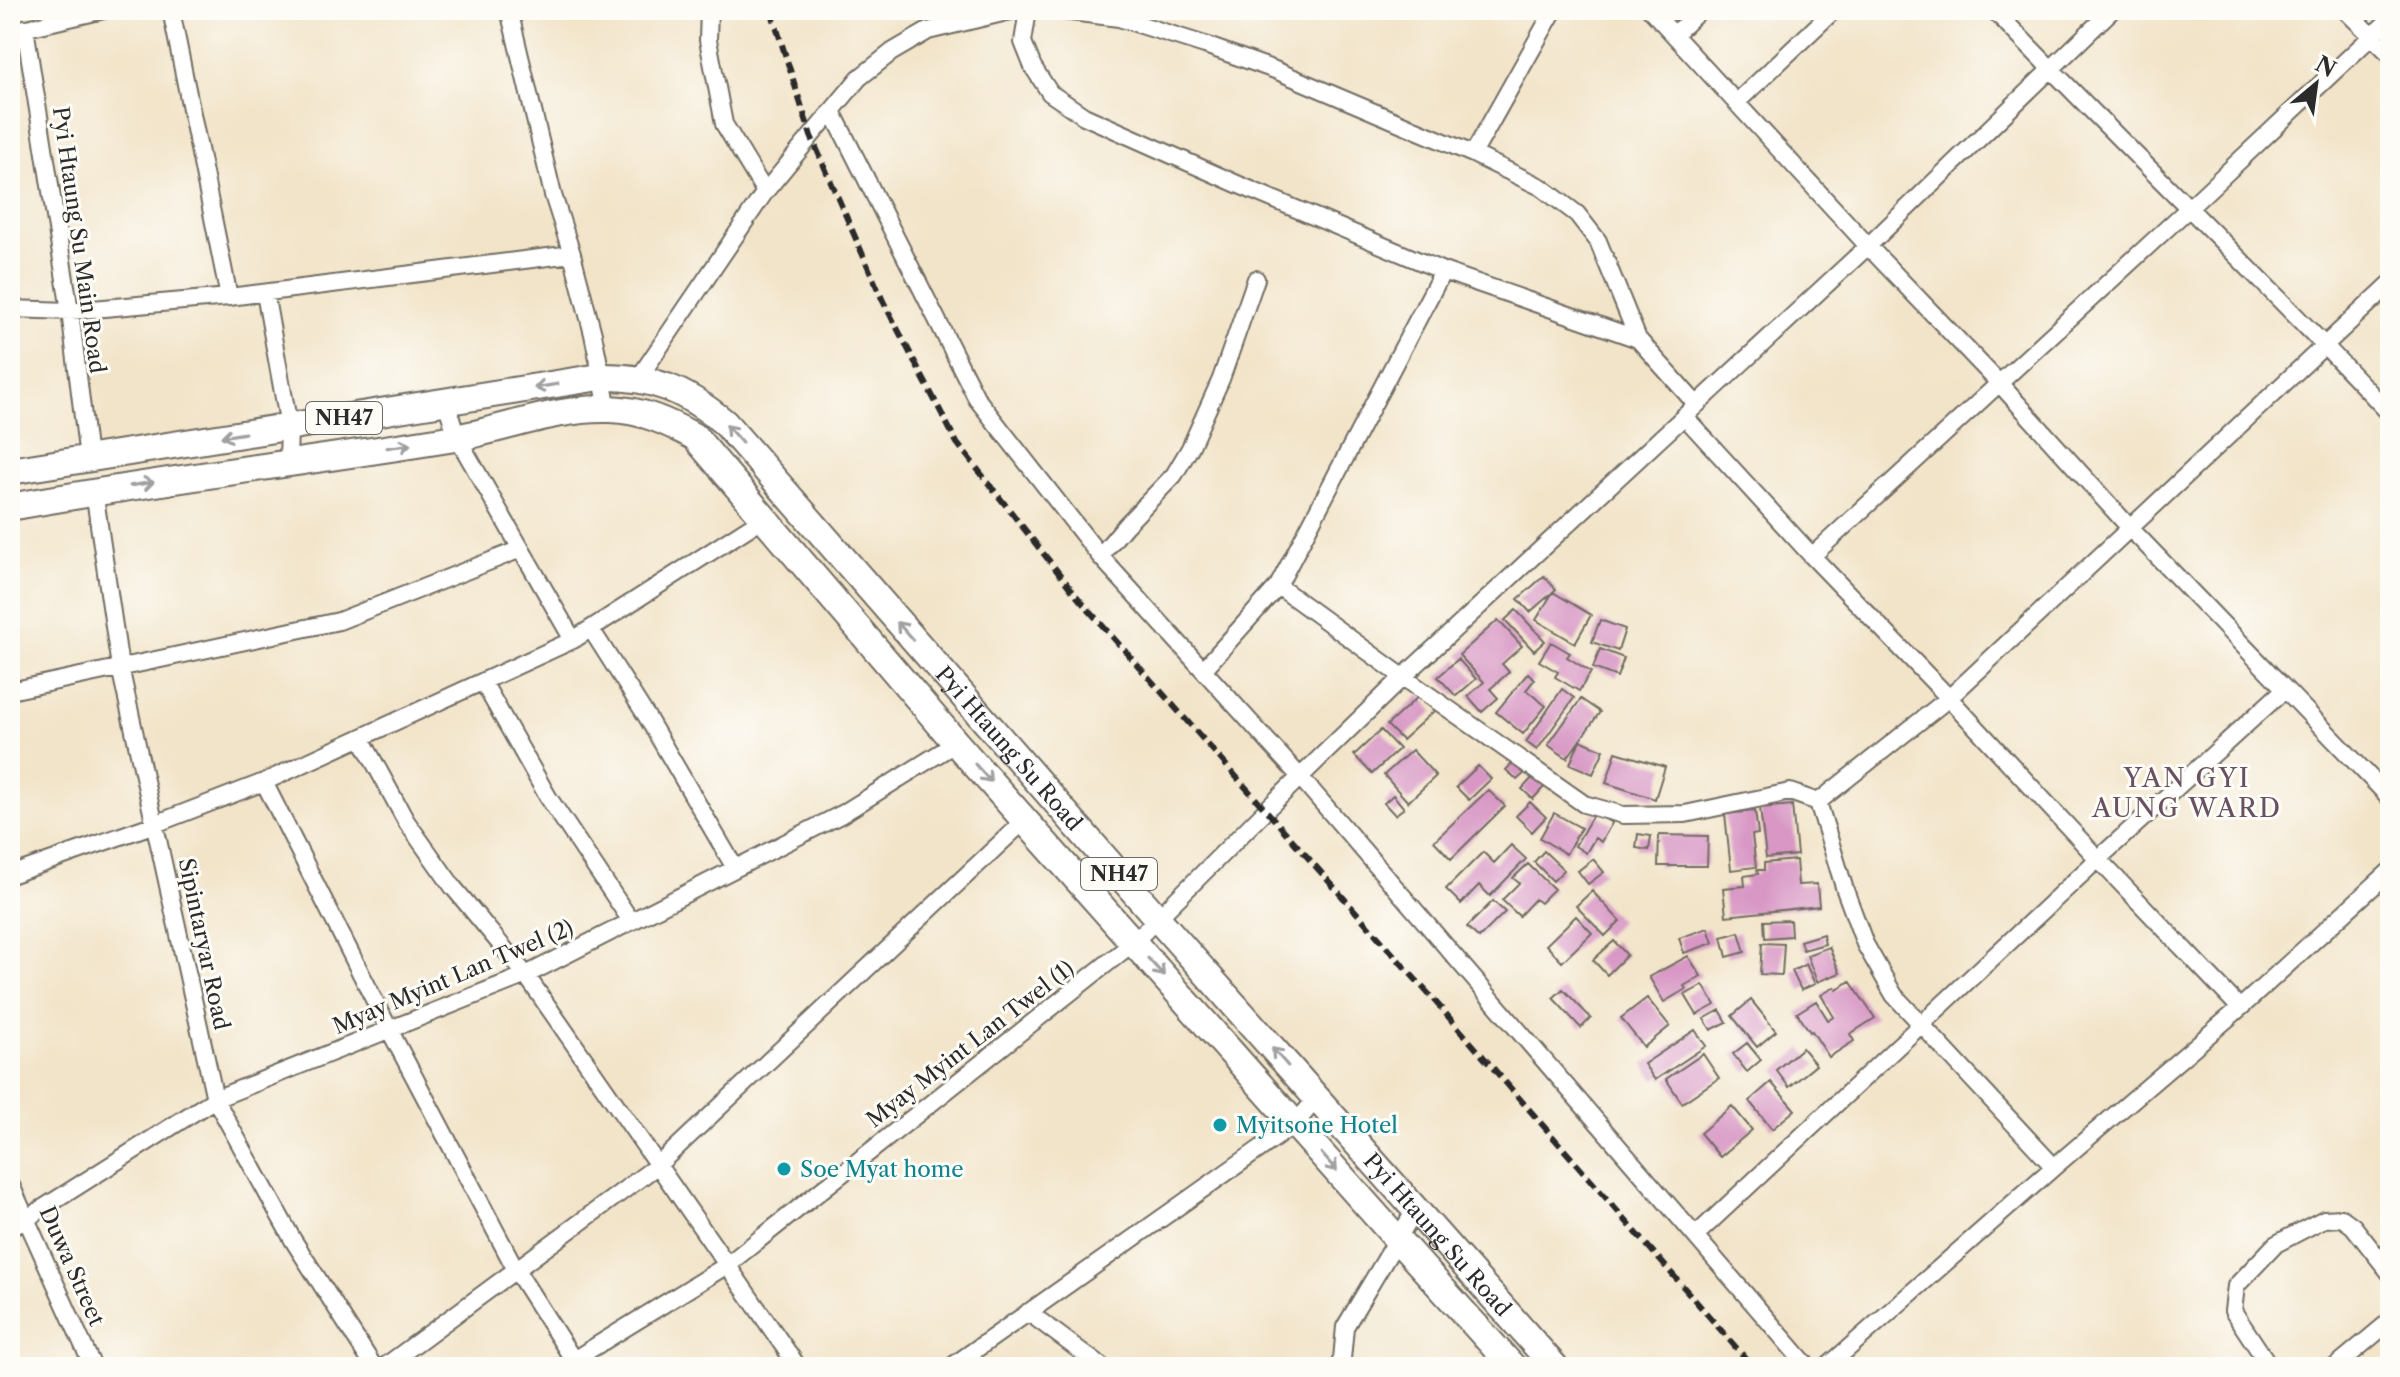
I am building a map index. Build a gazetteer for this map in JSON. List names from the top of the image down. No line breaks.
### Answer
{"streets":{"highway":["NH47","Pyi Htaung Su Road"],"street":["Pyi Htaung Su Main Road","Sipintaryar Road","Myay Myint Lan Twel (2)","Myay Myint Lan Twel (1)","Duwa Street"]},"crossings":[["Pyi Htaung Su Main Road","NH47"],["NH47","Pyi Htaung Su Road"],["NH47","Sipintaryar Road"],["Pyi Htaung Su Road","Myay Myint Lan Twel (2)"],["Pyi Htaung Su Road","Myay Myint Lan Twel (1)"],["Sipintaryar Road","Myay Myint Lan Twel (2)"],["Myay Myint Lan Twel (2)","Duwa Street"]],"districts":["YAN GYI AUNG WARD"],"places":["Myitsone Hotel","Soe Myat home"],"north":"top right"}
